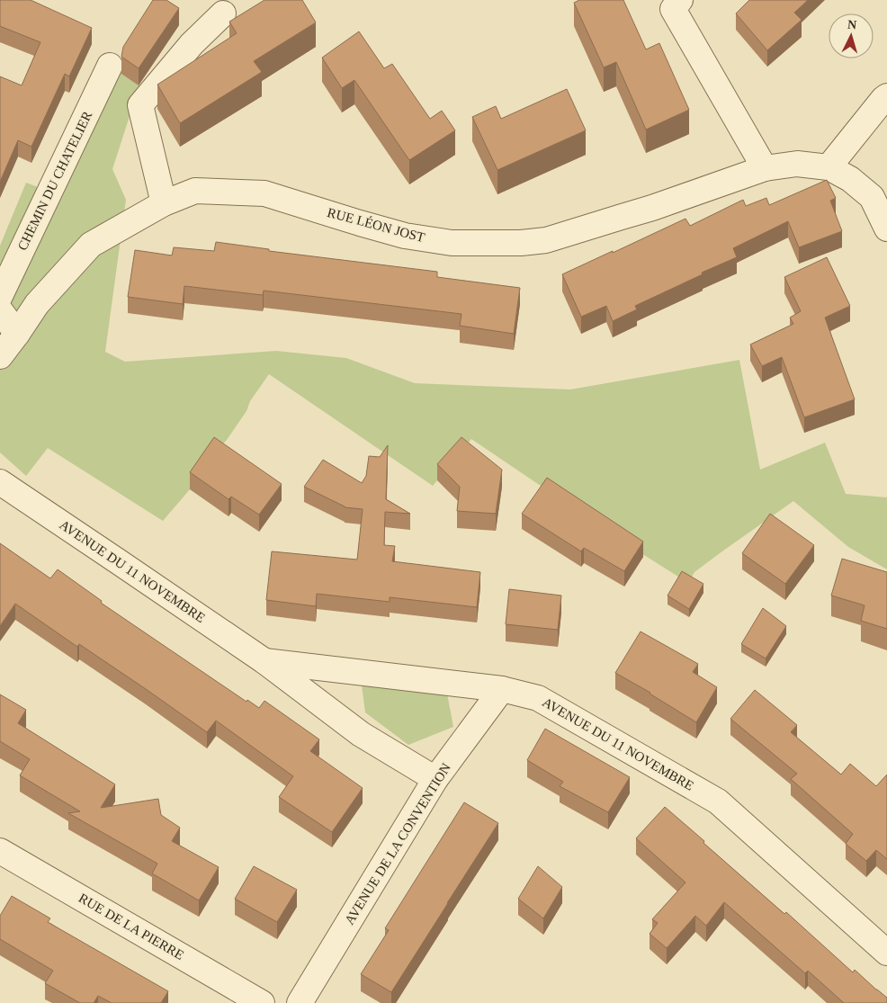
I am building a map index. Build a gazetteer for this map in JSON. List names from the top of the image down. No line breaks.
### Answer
{"streets":{"street":["CHEMIN DU CHATELIER","RUE LÉON JOST","AVENUE DU 11 NOVEMBRE","AVENUE DE LA CONVENTION","RUE DE LA PIERRE"]},"crossings":[["AVENUE DU 11 NOVEMBRE","AVENUE DE LA CONVENTION"]],"north":"top"}
